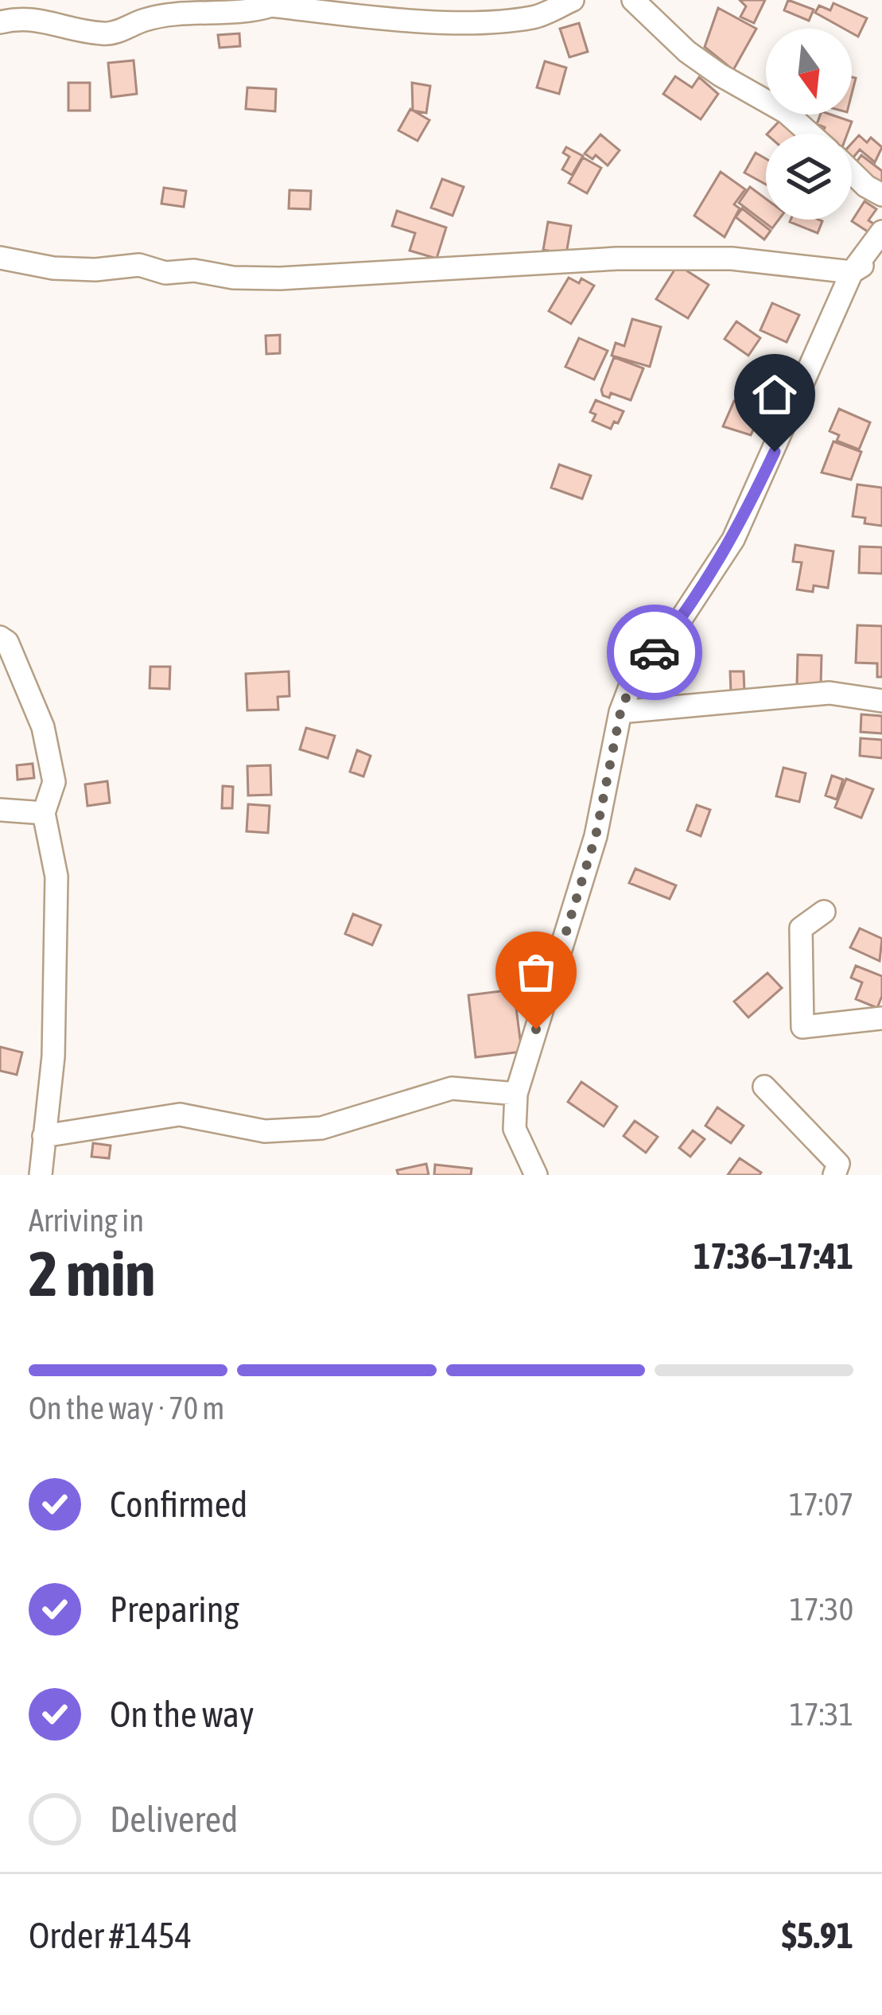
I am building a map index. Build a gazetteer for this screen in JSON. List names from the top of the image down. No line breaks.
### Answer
{"north":"bottom","page":{"heading":["2 min","Arriving in","17:36–17:41"],"panel":["Order #1454","$5.91"],"bar":"On the way · 70 m","list":[["Confirmed","17:07"],["Preparing","17:30"],["On the way","17:31"],"Delivered"]}}
